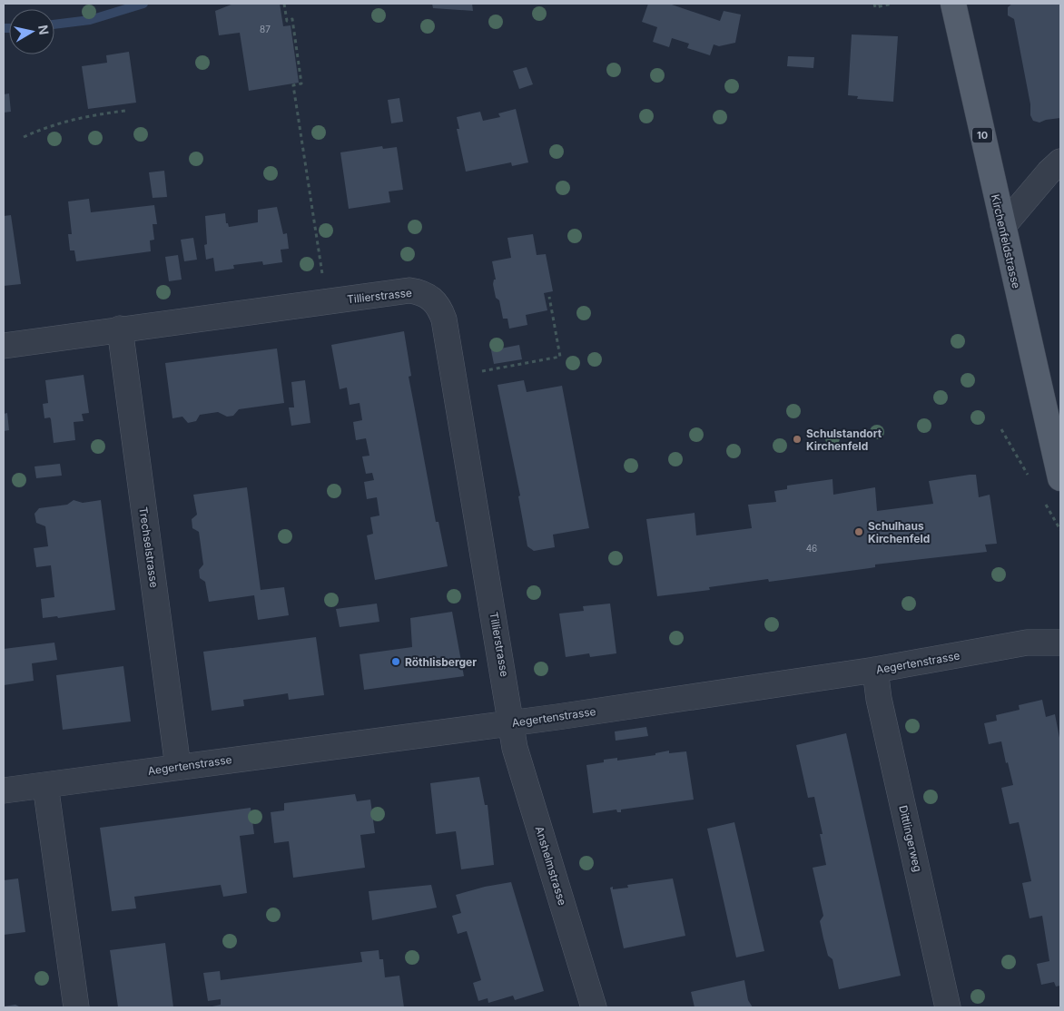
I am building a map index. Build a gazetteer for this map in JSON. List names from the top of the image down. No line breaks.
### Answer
{"streets":{"main road":["10","Kirchenfeldstrasse"],"street":["Tillierstrasse","Trechselstrasse","Aegertenstrasse","Dittlingerweg","Anshelmstrasse"]},"crossings":[["Tillierstrasse","Trechselstrasse"],["Tillierstrasse","Aegertenstrasse"],["Tillierstrasse","Anshelmstrasse"],["Trechselstrasse","Aegertenstrasse"],["Aegertenstrasse","Dittlingerweg"],["Aegertenstrasse","Anshelmstrasse"]],"places":["Schulstandort Kirchenfeld","Schulhaus Kirchenfeld","Röthlisberger"],"house_numbers":["87","46"],"north":"right"}
